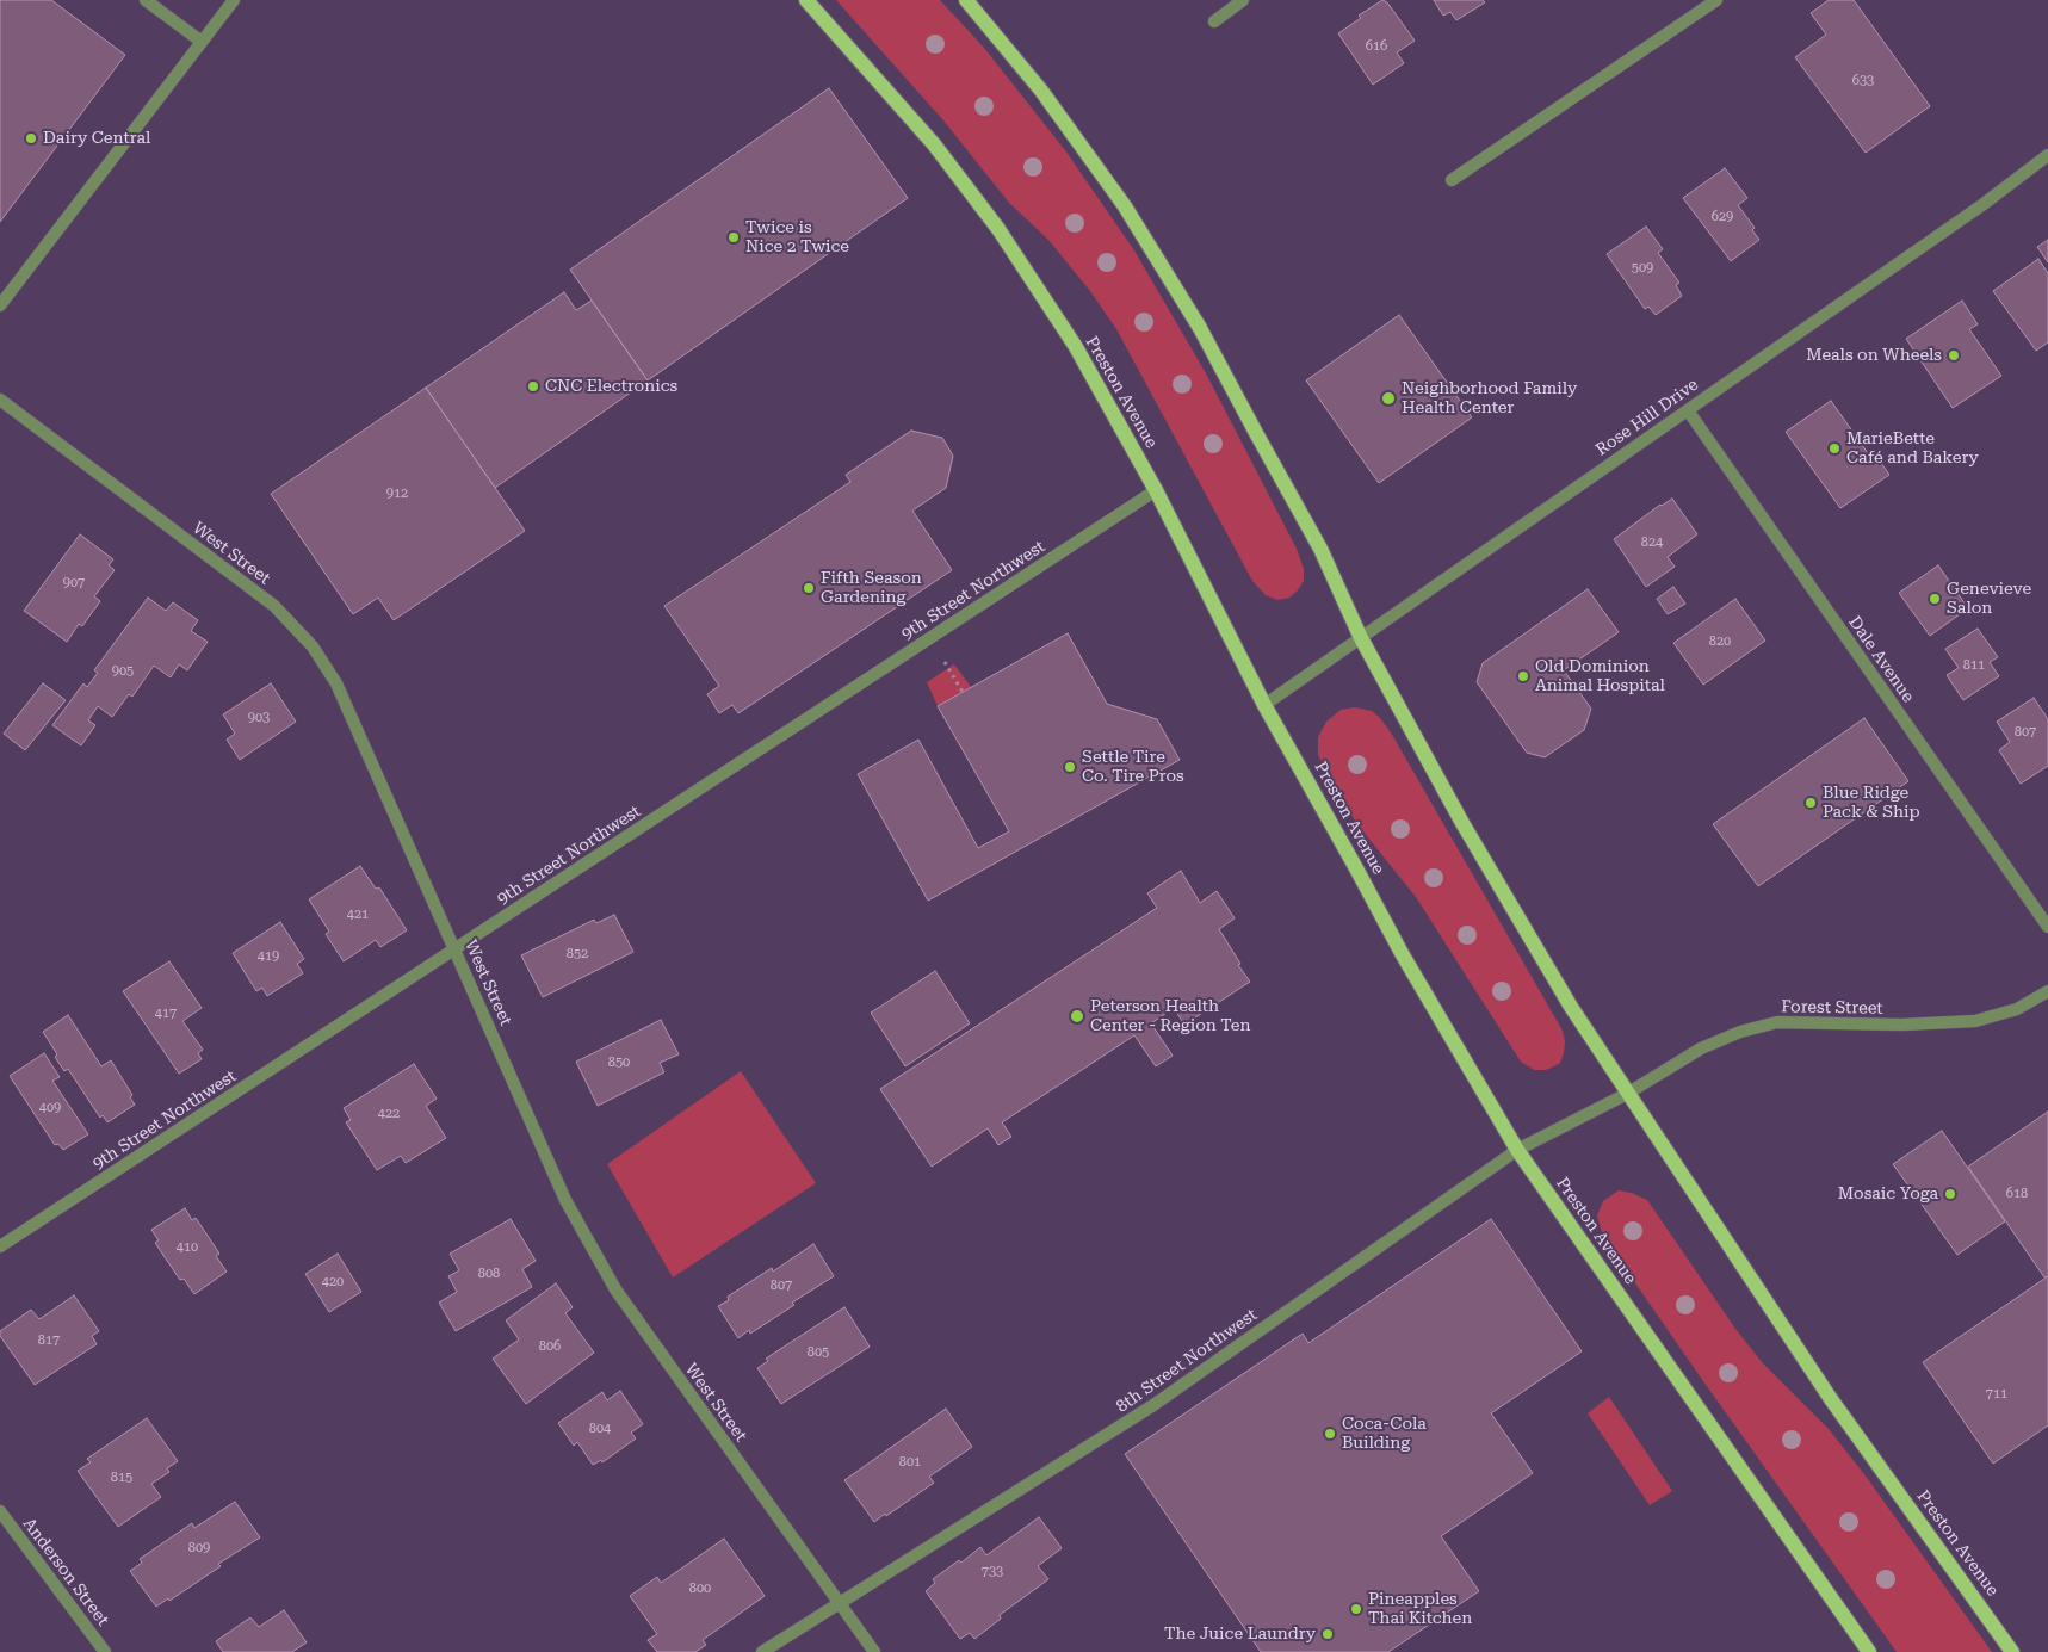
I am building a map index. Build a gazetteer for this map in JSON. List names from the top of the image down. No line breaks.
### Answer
{"streets":{"main road":["Preston Avenue"],"street":["Rose Hill Drive","West Street","9th Street Northwest","Dale Avenue","Forest Street","8th Street Northwest","Anderson Street"]},"crossings":[["Preston Avenue","Rose Hill Drive"],["Preston Avenue","9th Street Northwest"],["Preston Avenue","Forest Street"],["Preston Avenue","8th Street Northwest"],["Rose Hill Drive","Dale Avenue"],["West Street","9th Street Northwest"],["West Street","8th Street Northwest"],["Forest Street","8th Street Northwest"]],"places":["Dairy Central","Twice is Nice 2 Twice","Meals on Wheels","CNC Electronics","Neighborhood Family Health Center","MarieBette Café and Bakery","Fifth Season Gardening","Genevieve Salon","Old Dominion Animal Hospital","Settle Tire Co. Tire Pros","Blue Ridge Pack & Ship","Peterson Health Center - Region Ten","Mosaic Yoga","Coca-Cola Building","Pineapples Thai Kitchen","The Juice Laundry"],"house_numbers":["616","633","629","509","912","824","907","820","811","905","903","807","421","852","419","417","850","409","422","618","410","808","420","807","817","806","805","711","804","801","815","809","733","800"]}
